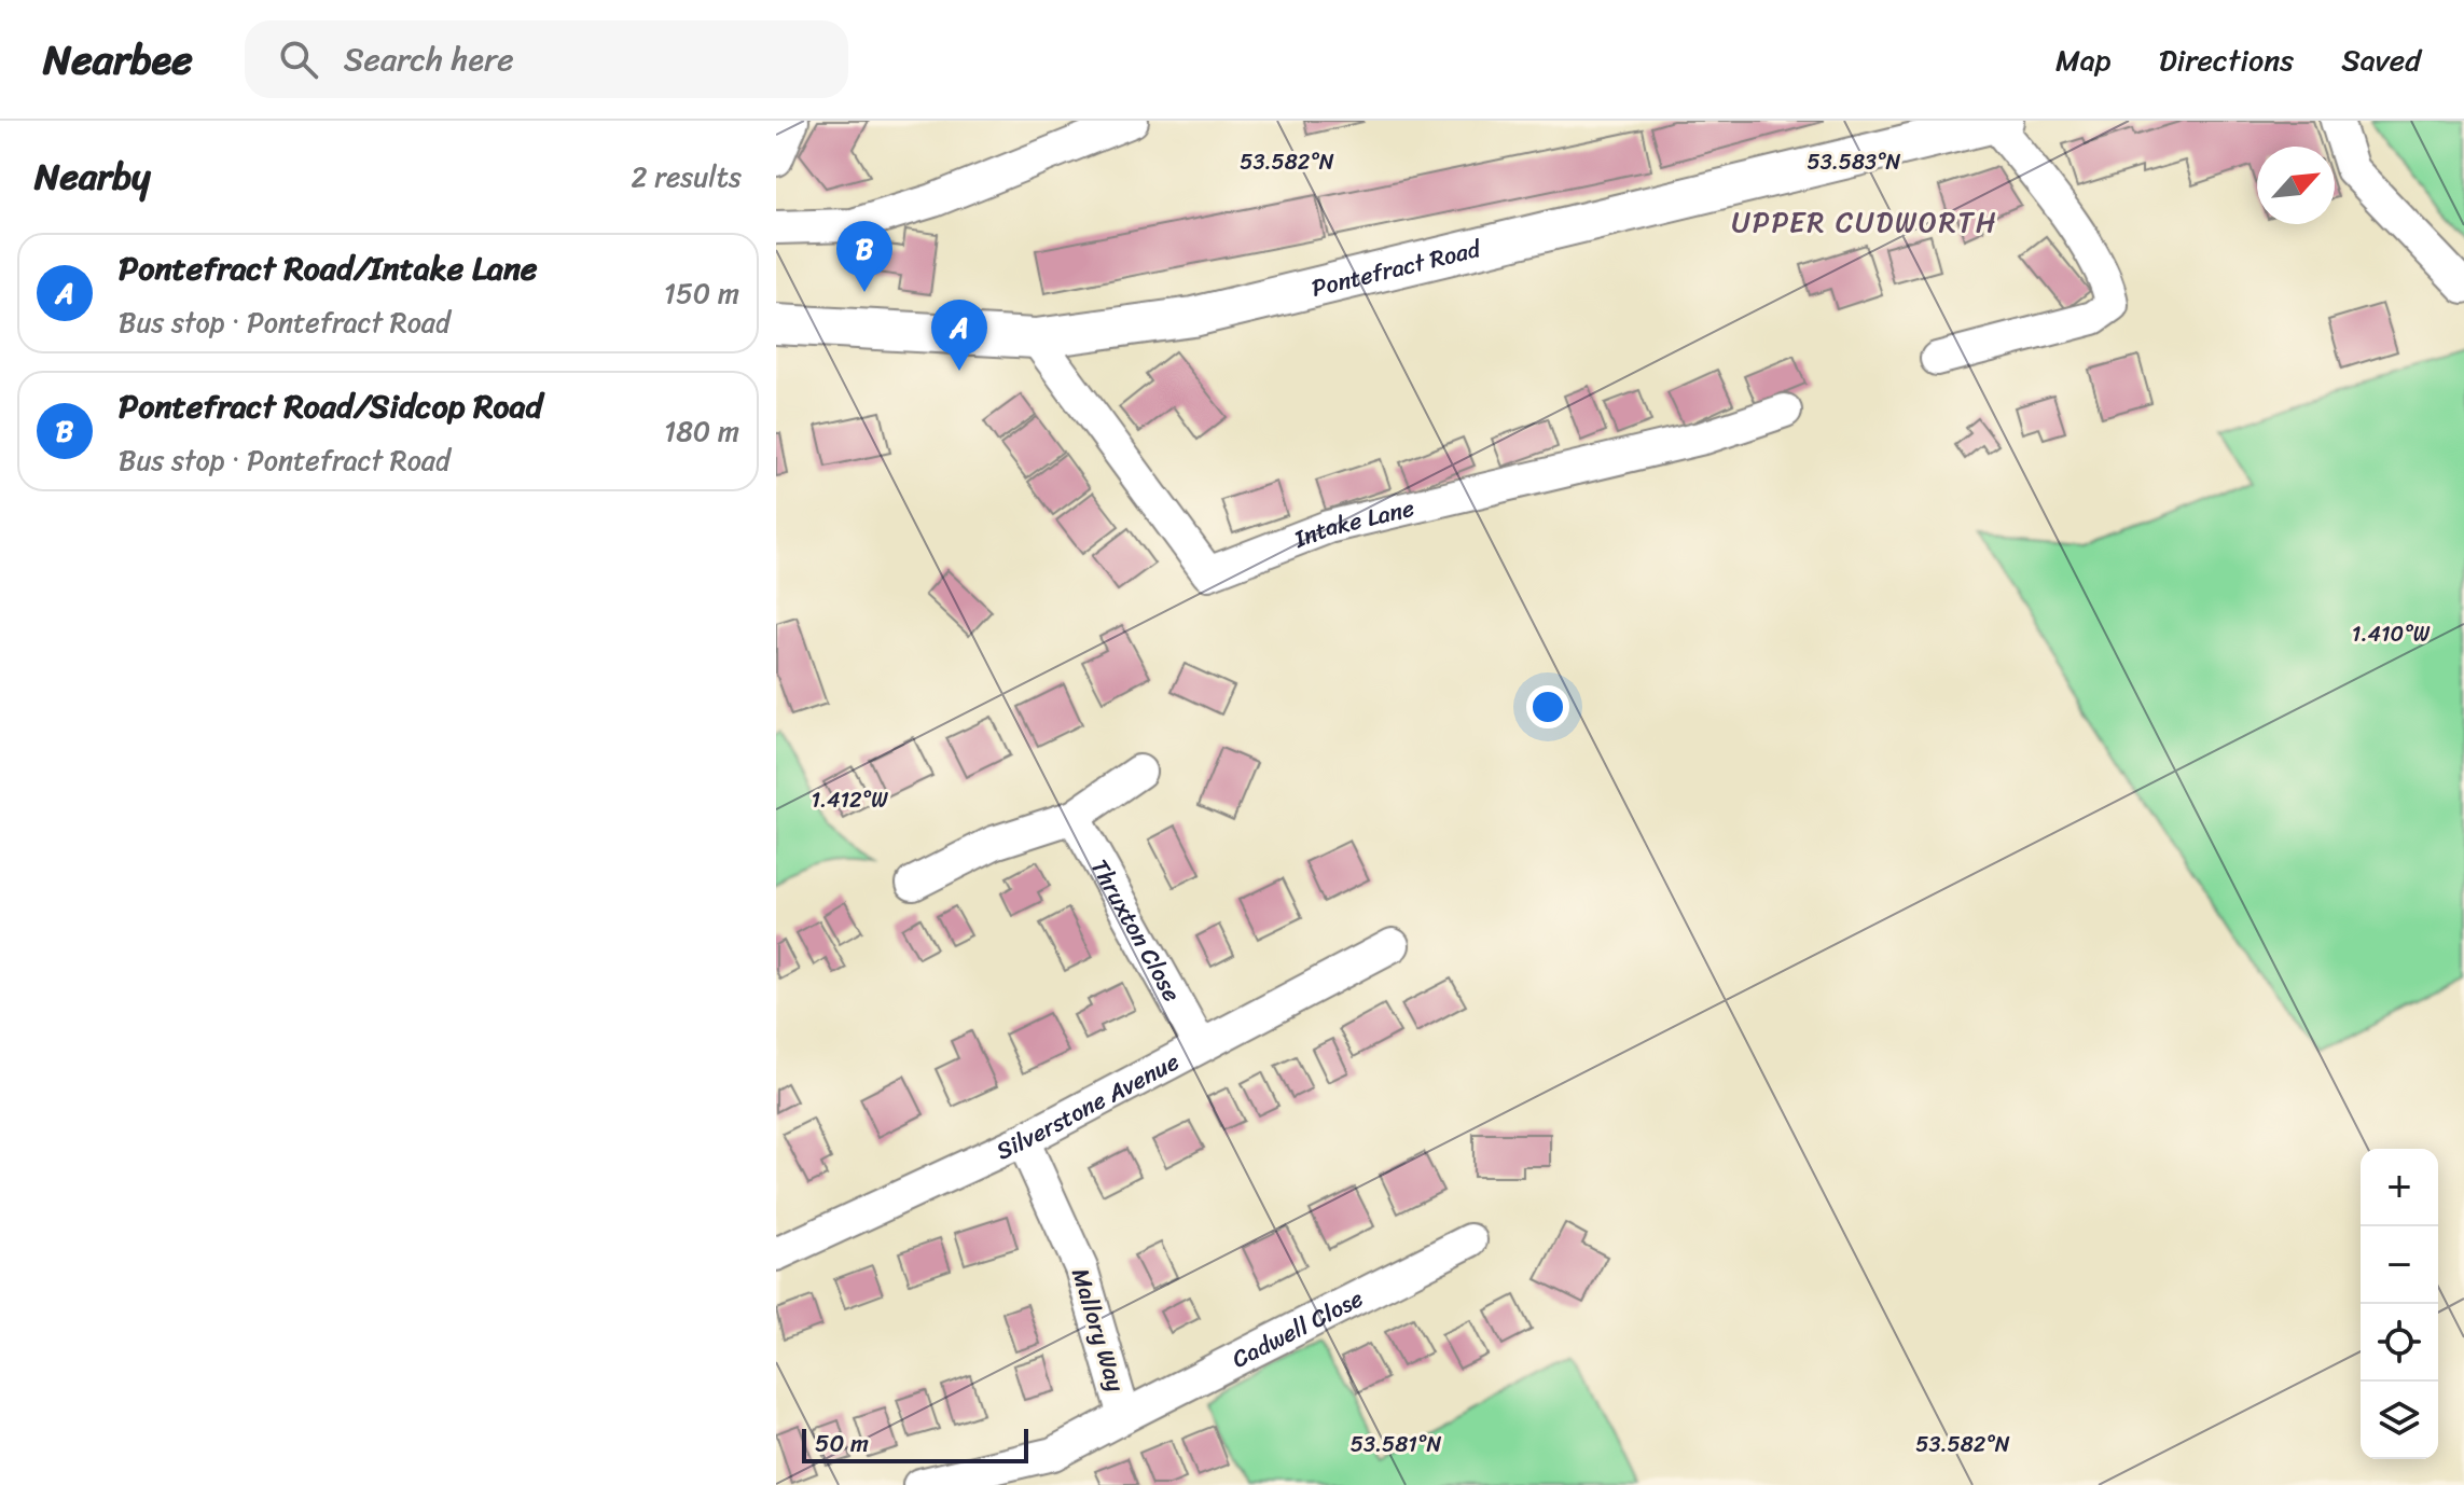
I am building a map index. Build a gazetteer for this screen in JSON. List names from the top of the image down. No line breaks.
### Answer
{"streets":{"street":["Pontefract Road","Intake Lane","Thruxton Close","Silverstone Avenue","Cadwell Close","Mallory Way"]},"crossings":[["Pontefract Road","Intake Lane"],["Thruxton Close","Silverstone Avenue"],["Silverstone Avenue","Mallory Way"],["Cadwell Close","Mallory Way"]],"districts":["UPPER CUDWORTH"],"scale_bar":"50 m","north":"top right","page":{"header":"Nearbee","search":"Search here","nav":["Map","Directions","Saved"],"heading":["Nearby","2 results"],"pins":["B","A"],"list":[{"mark":"A","name":"Pontefract Road/Intake Lane","note":"Bus stop · Pontefract Road","value":"150 m"},{"mark":"B","name":"Pontefract Road/Sidcop Road","note":"Bus stop · Pontefract Road","value":"180 m"}],"map_buttons":["+","−"],"scale":"50 m"},"coordinates":["53.582°N","53.583°N","1.410°W","1.412°W","53.581°N"]}
